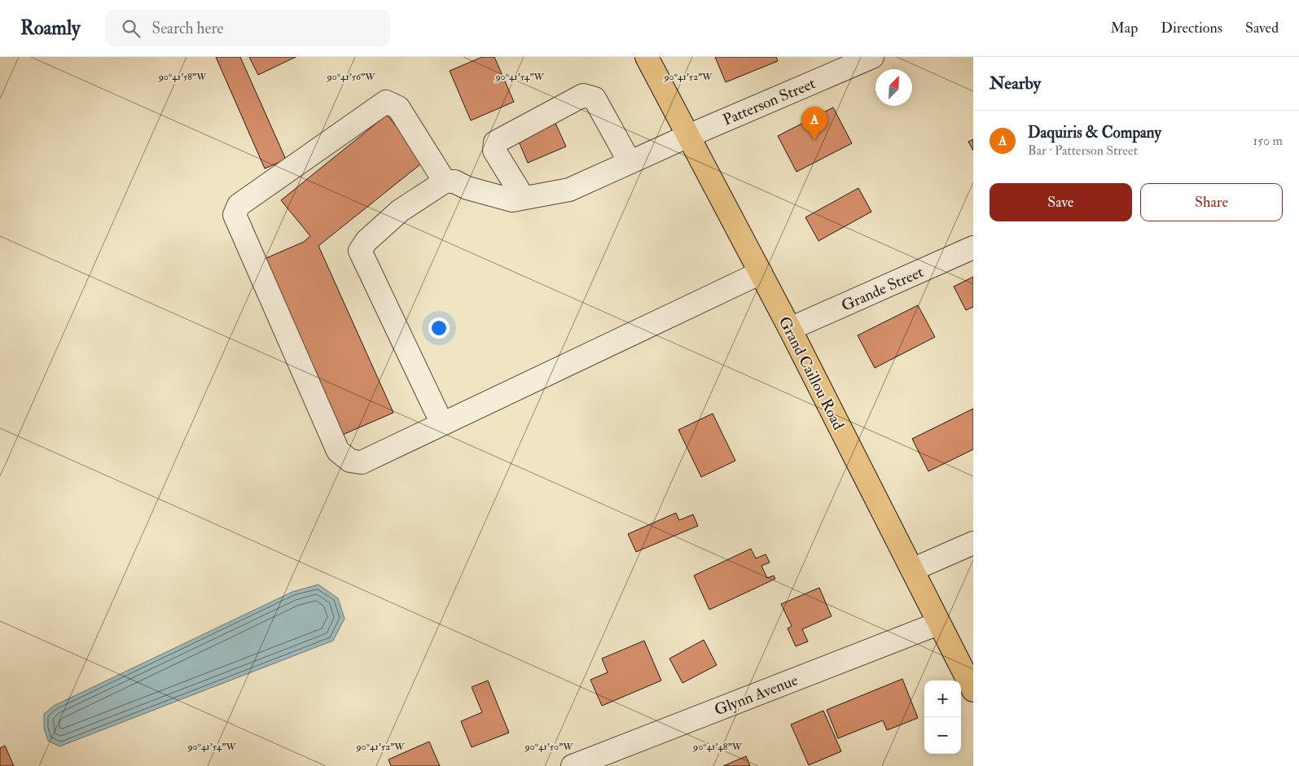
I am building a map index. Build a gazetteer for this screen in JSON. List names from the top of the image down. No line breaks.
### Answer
{"streets":{"main road":["Grand Caillou Road"],"street":["Patterson Street","Grande Street","Glynn Avenue"]},"crossings":[["Patterson Street","Grand Caillou Road"],["Grande Street","Grand Caillou Road"],["Grand Caillou Road","Glynn Avenue"]],"north":"top right","page":{"header":"Roamly","search":"Search here","nav":["Map","Directions","Saved"],"heading":"Nearby","pins":"A","list":[{"mark":"A","name":"Daquiris & Company","note":"Bar · Patterson Street","value":"150 m"}],"buttons":["Save","Share"],"map_buttons":["+","−"]},"coordinates":["90°41'58\"W","90°41'56\"W","90°41'54\"W","90°41'52\"W","90°41'50\"W","90°41'48\"W"]}
